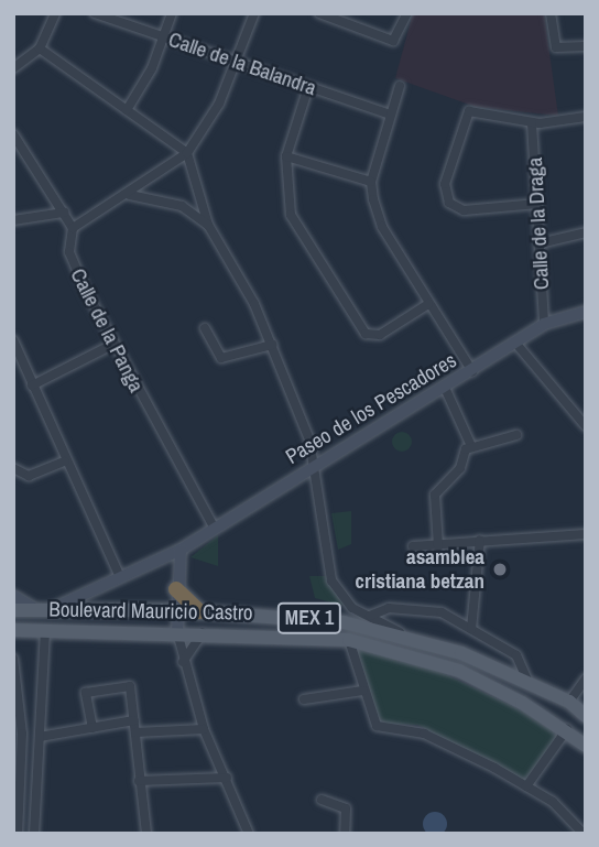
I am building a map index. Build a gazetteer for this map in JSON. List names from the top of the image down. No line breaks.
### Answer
{"streets":{"main road":["Boulevard Mauricio Castro","MEX 1"],"street":["Calle de la Balandra","Calle de la Draga","Calle de la Panga","Paseo de los Pescadores"]},"crossings":[["Calle de la Draga","Paseo de los Pescadores"],["Calle de la Panga","Paseo de los Pescadores"],["Paseo de los Pescadores","Boulevard Mauricio Castro"]],"places":["asamblea cristiana betzan"]}
